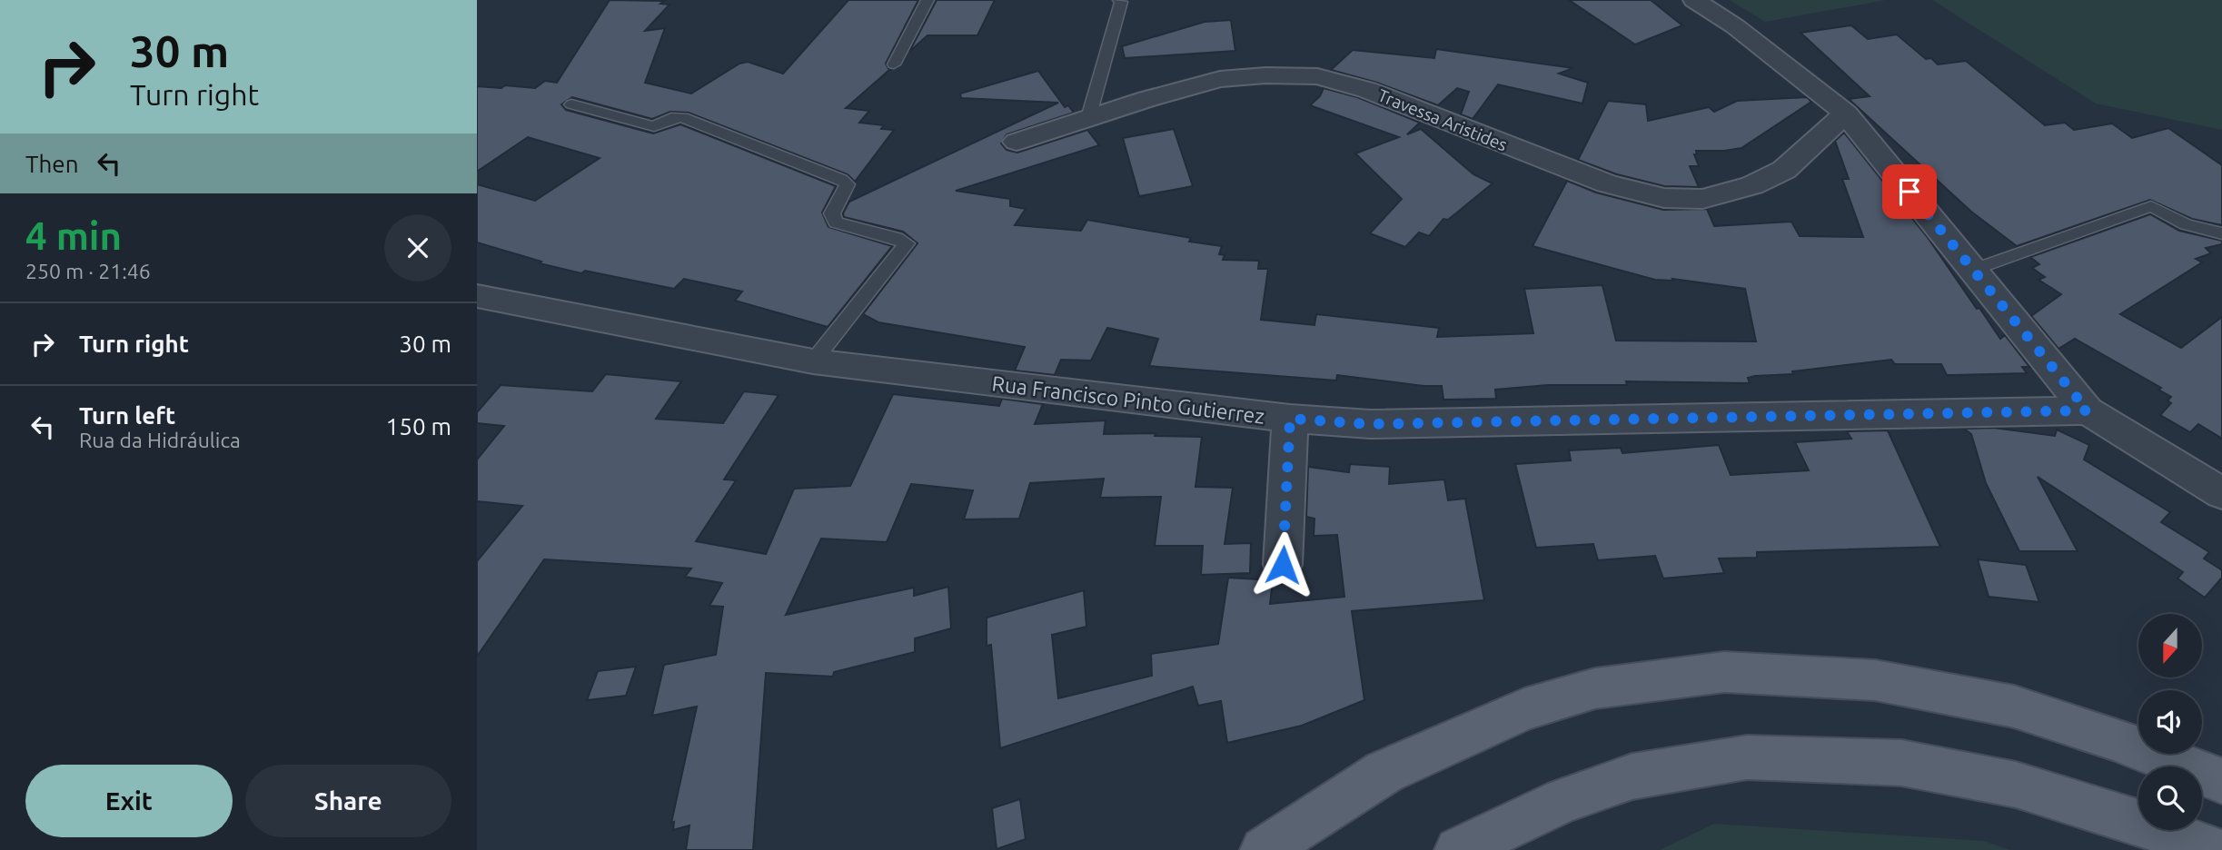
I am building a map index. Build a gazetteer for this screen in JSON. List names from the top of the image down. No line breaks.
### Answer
{"streets":{"street":["Travessa Aristides","Rua Francisco Pinto Gutierrez"]},"north":"bottom","page":{"turn":["30 m","Turn right"],"then":"Then","heading":["4 min","250 m · 21:46"],"list":[{"name":"Turn right","value":"30 m"},{"name":"Turn left","note":"Rua da Hidráulica","value":"150 m"}],"buttons":["Exit","Share"]}}
